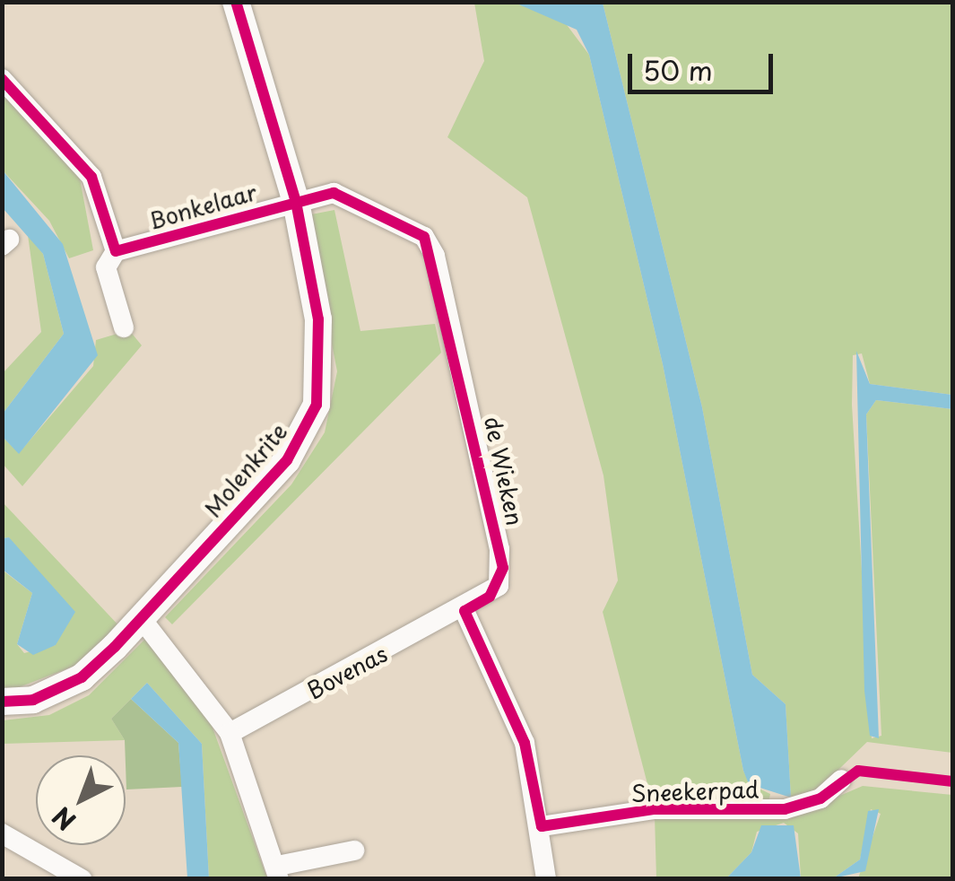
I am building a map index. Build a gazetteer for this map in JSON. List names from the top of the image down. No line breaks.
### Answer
{"streets":{"street":["Bonkelaar","Molenkrite","de Wieken","Bovenas","Sneekerpad"]},"crossings":[["Bonkelaar","Molenkrite"],["Bonkelaar","de Wieken"],["Molenkrite","de Wieken"],["de Wieken","Bovenas"]],"scale_bar":"50 m","north":"bottom left"}
